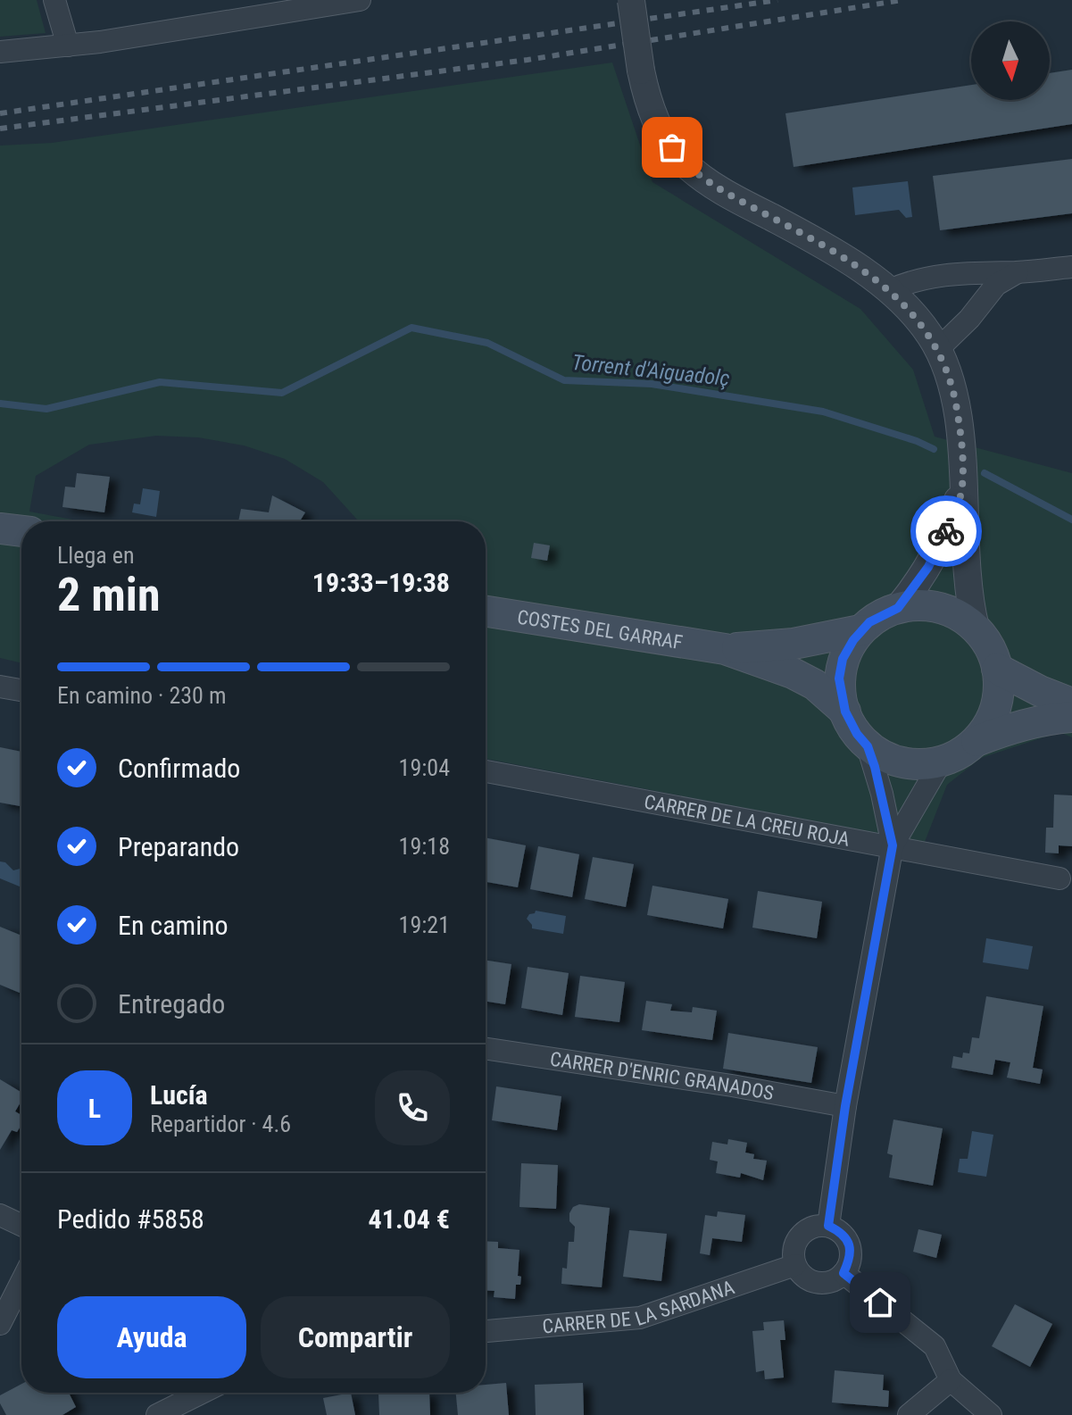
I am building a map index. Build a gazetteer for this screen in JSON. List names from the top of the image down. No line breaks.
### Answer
{"streets":{"main road":["COSTES DEL GARRAF"],"street":["CARRER DE LA CREU ROJA","CARRER D'ENRIC GRANADOS","CARRER DE LA SARDANA"]},"water":["Torrent d'Aiguadolç"],"north":"bottom","page":{"heading":["2 min","Llega en","19:33–19:38"],"panel":["Lucía","Repartidor · 4.6","Pedido #5858","41.04 €"],"bar":"En camino · 230 m","list":[["Confirmado","19:04"],["Preparando","19:18"],["En camino","19:21"],"Entregado"],"round":"L","buttons":["Ayuda","Compartir"]}}
